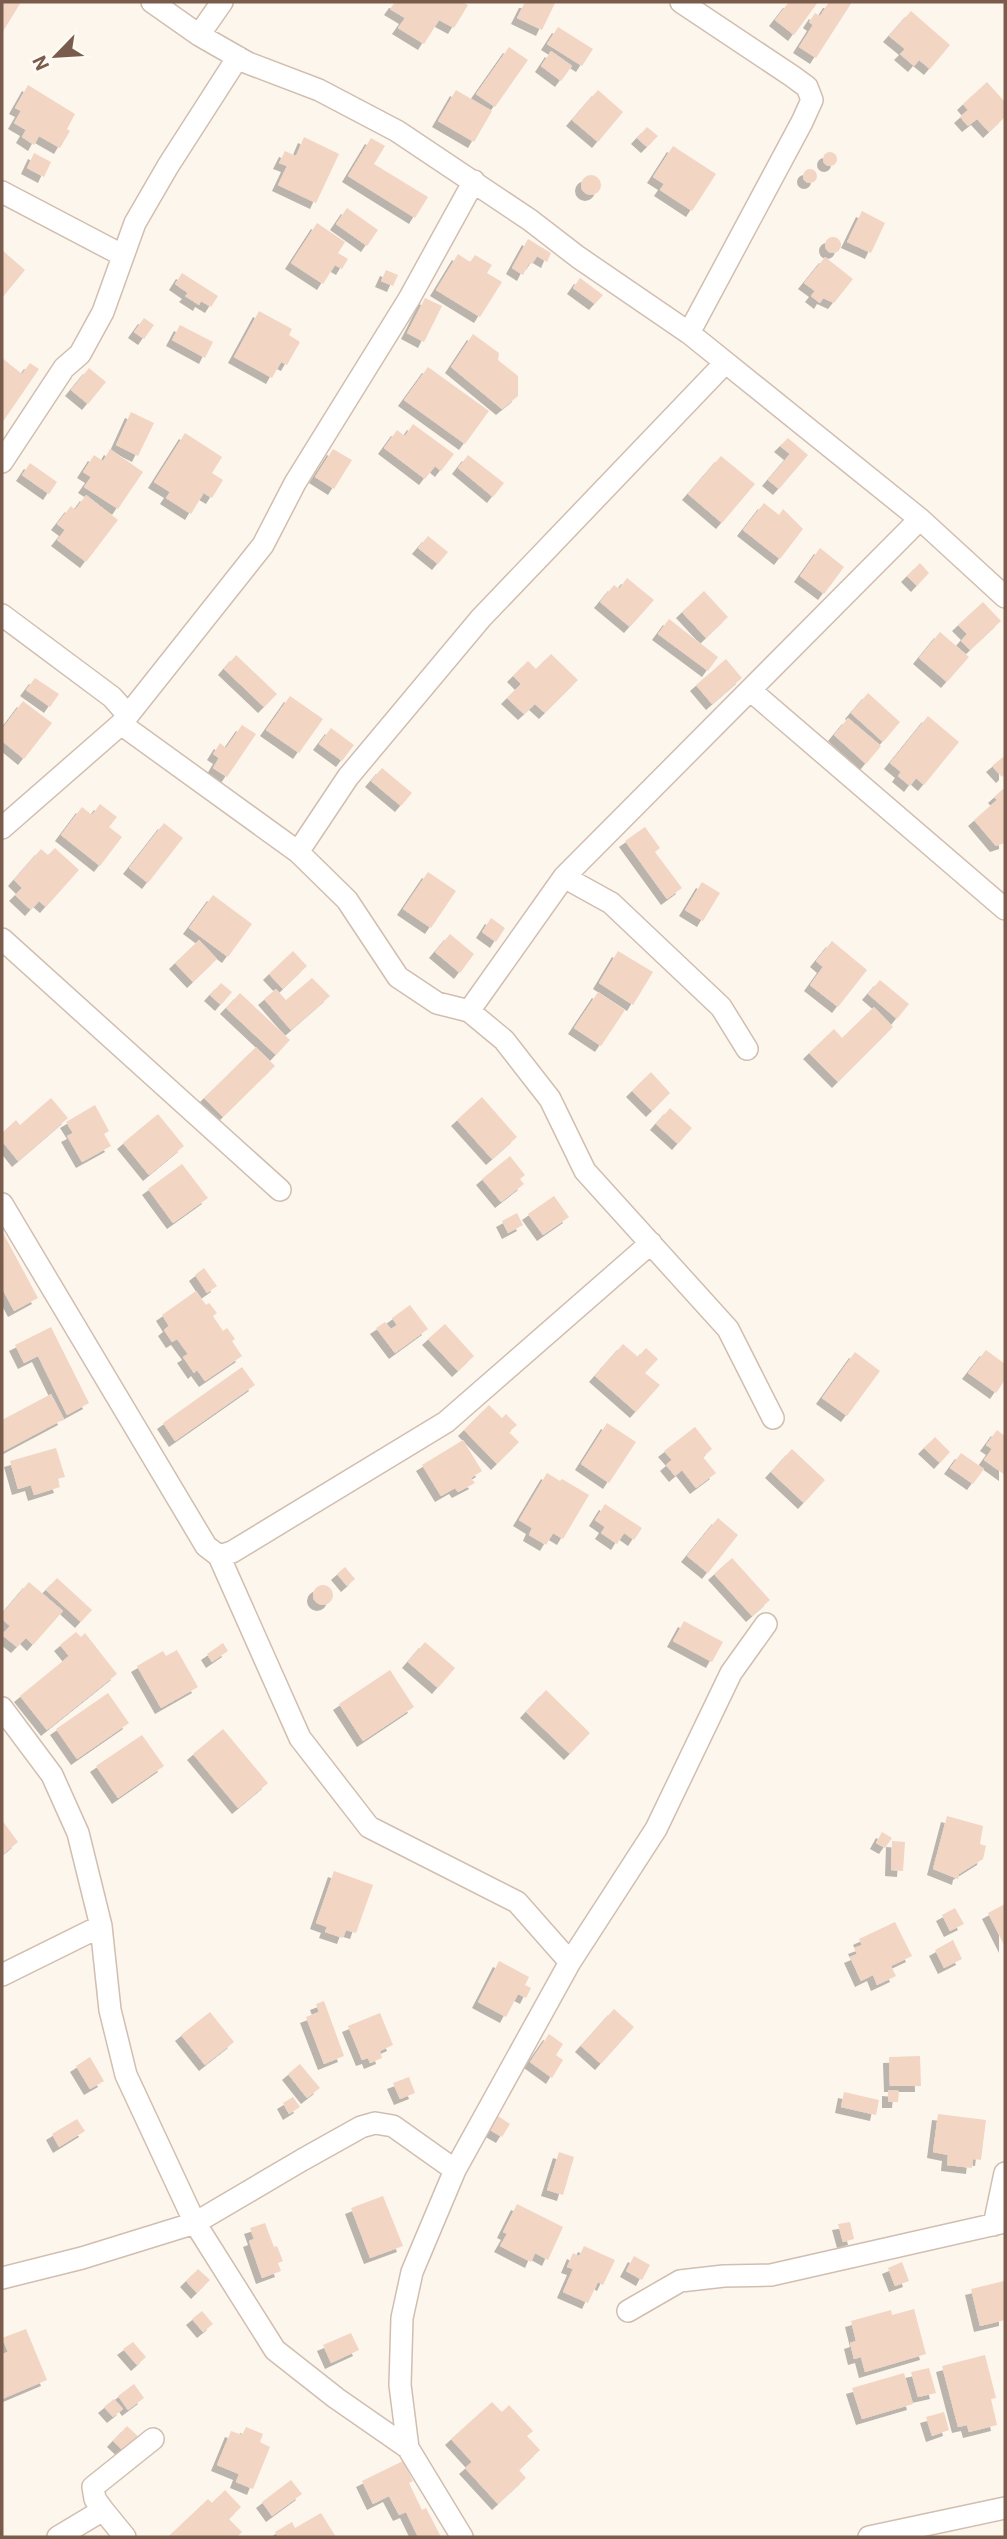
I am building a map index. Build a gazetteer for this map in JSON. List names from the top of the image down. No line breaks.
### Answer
{"north":"bottom left"}
